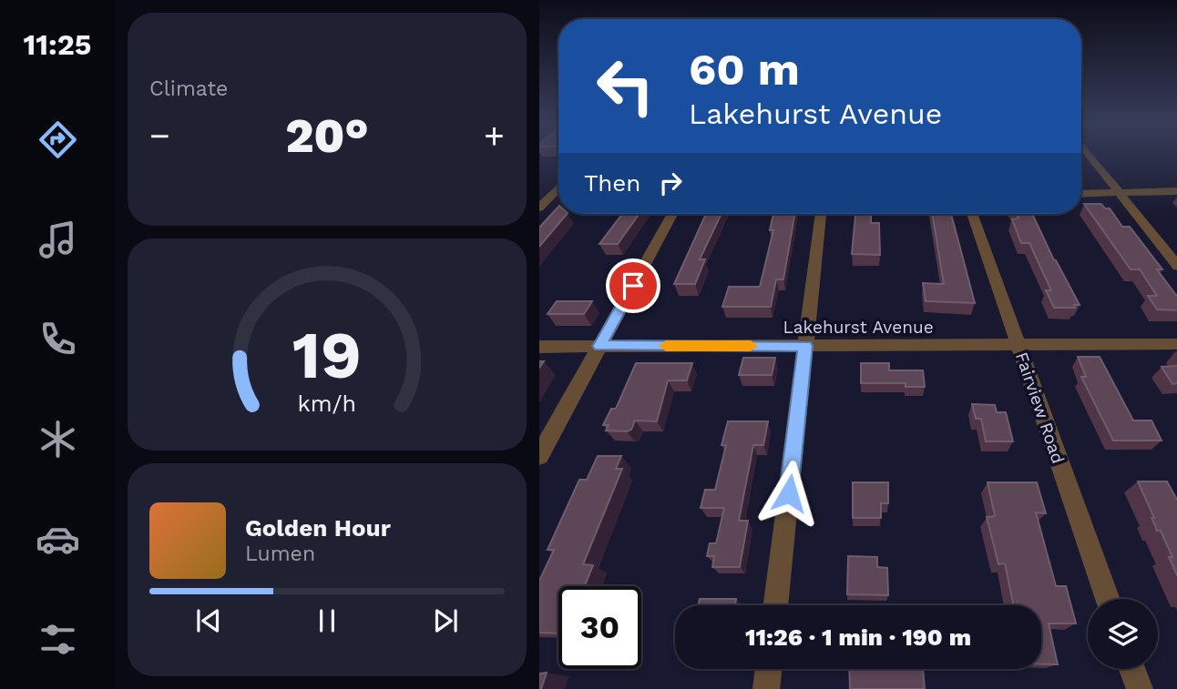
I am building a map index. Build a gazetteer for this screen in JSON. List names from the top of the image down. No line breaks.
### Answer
{"streets":{"street":["Lakehurst Avenue","Fairview Road"]},"crossings":[["Lakehurst Avenue","Fairview Road"]],"page":{"tabs":"11:25","tile":"Climate","turn":["60 m","Lakehurst Avenue"],"heat":["−","20°","+"],"then":"Then","song":["Golden Hour","Lumen"],"limit":"30","trip":"11:26 · 1 min · 190 m","gauge":["19","km/h"]}}
